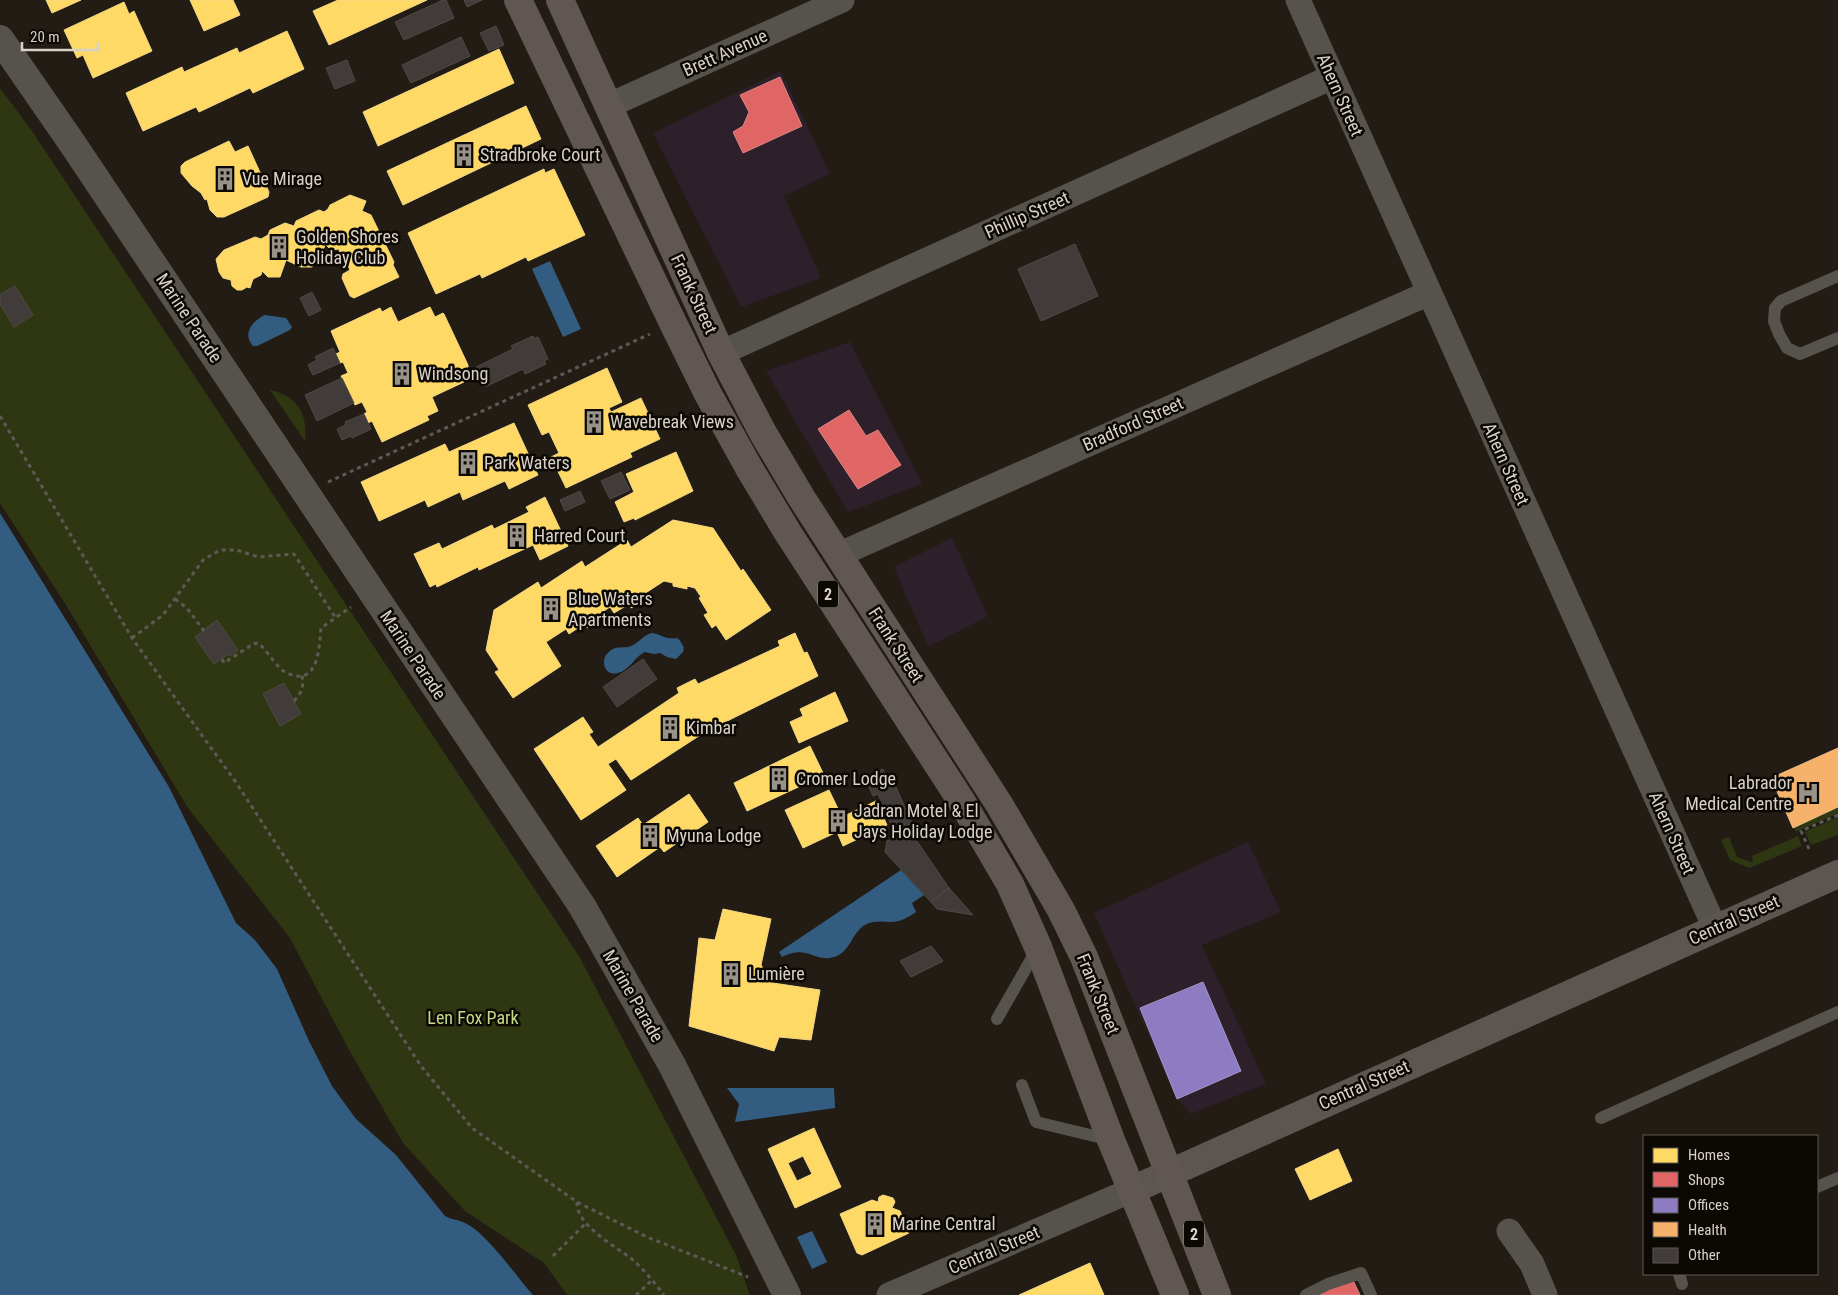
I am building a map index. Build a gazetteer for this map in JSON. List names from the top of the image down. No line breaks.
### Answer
{"streets":{"highway":["Frank Street","2"],"main road":["Central Street"],"street":["Brett Avenue","Ahern Street","Phillip Street","Marine Parade","Bradford Street"]},"crossings":[["Brett Avenue","Frank Street"],["Ahern Street","Phillip Street"],["Ahern Street","Bradford Street"],["Ahern Street","Central Street"],["Phillip Street","Frank Street"],["Frank Street","Bradford Street"],["Frank Street","Central Street"]],"parks":["Len Fox Park"],"places":{"building":["Stradbroke Court","Vue Mirage","Golden Shores Holiday Club","Windsong","Wavebreak Views","Park Waters","Harred Court","Blue Waters Apartments","Kimbar","Cromer Lodge","Jadran Motel & El Jays Holiday Lodge","Myuna Lodge","Lumière","Marine Central"],"hospital":["Labrador Medical Centre"]},"legend":["Homes","Shops","Offices","Health","Other"],"scale_bar":"20 m"}
